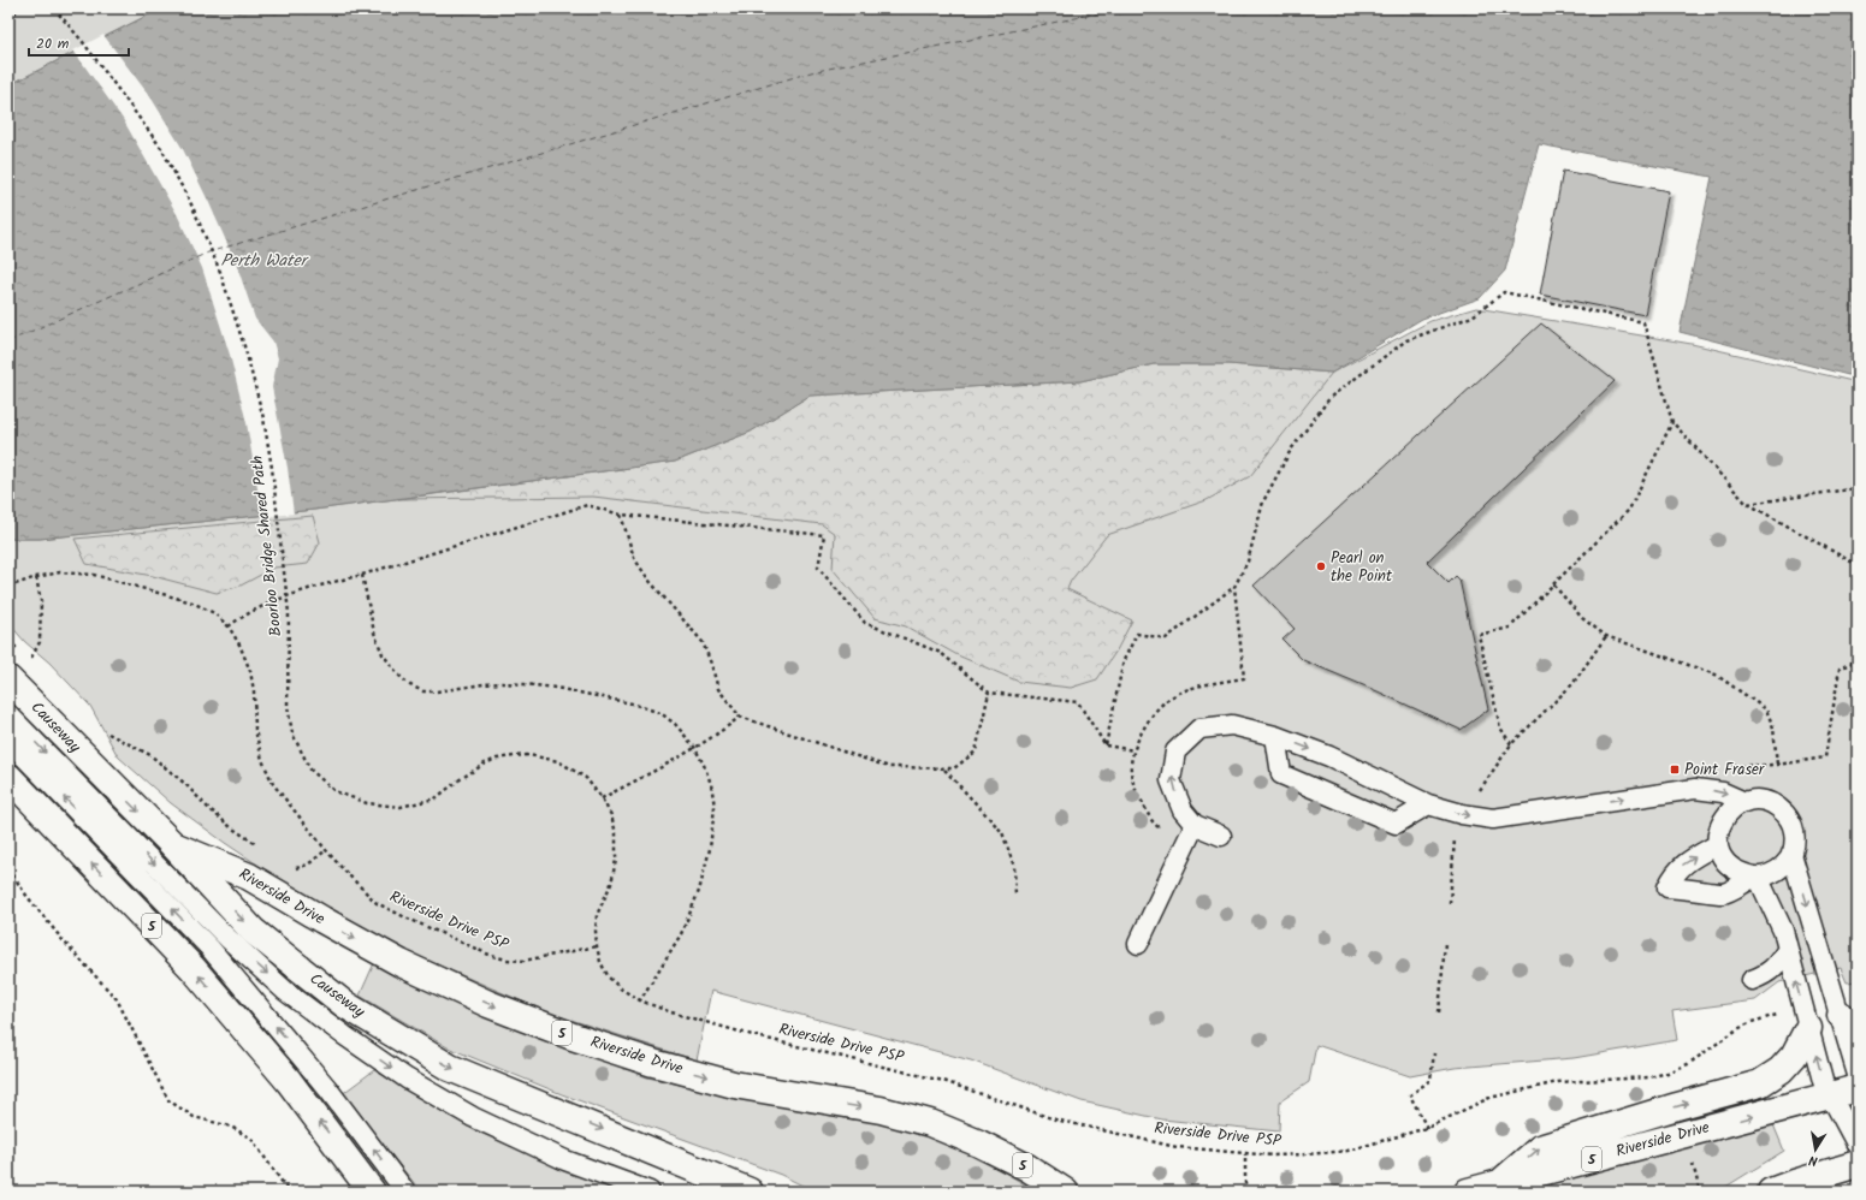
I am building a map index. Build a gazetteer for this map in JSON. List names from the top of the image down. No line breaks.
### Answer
{"streets":{"main road":["Causeway","Riverside Drive","5"],"path":["Boorloo Bridge Shared Path","Riverside Drive PSP"]},"crossings":[["Boorloo Bridge Shared Path","Riverside Drive PSP"],["Causeway","Riverside Drive"]],"one_way":["Riverside Drive"],"water":["Perth Water"],"places":{"other":["Pearl on the Point"],"transit":["Point Fraser"]},"scale_bar":"20 m","north":"bottom"}
